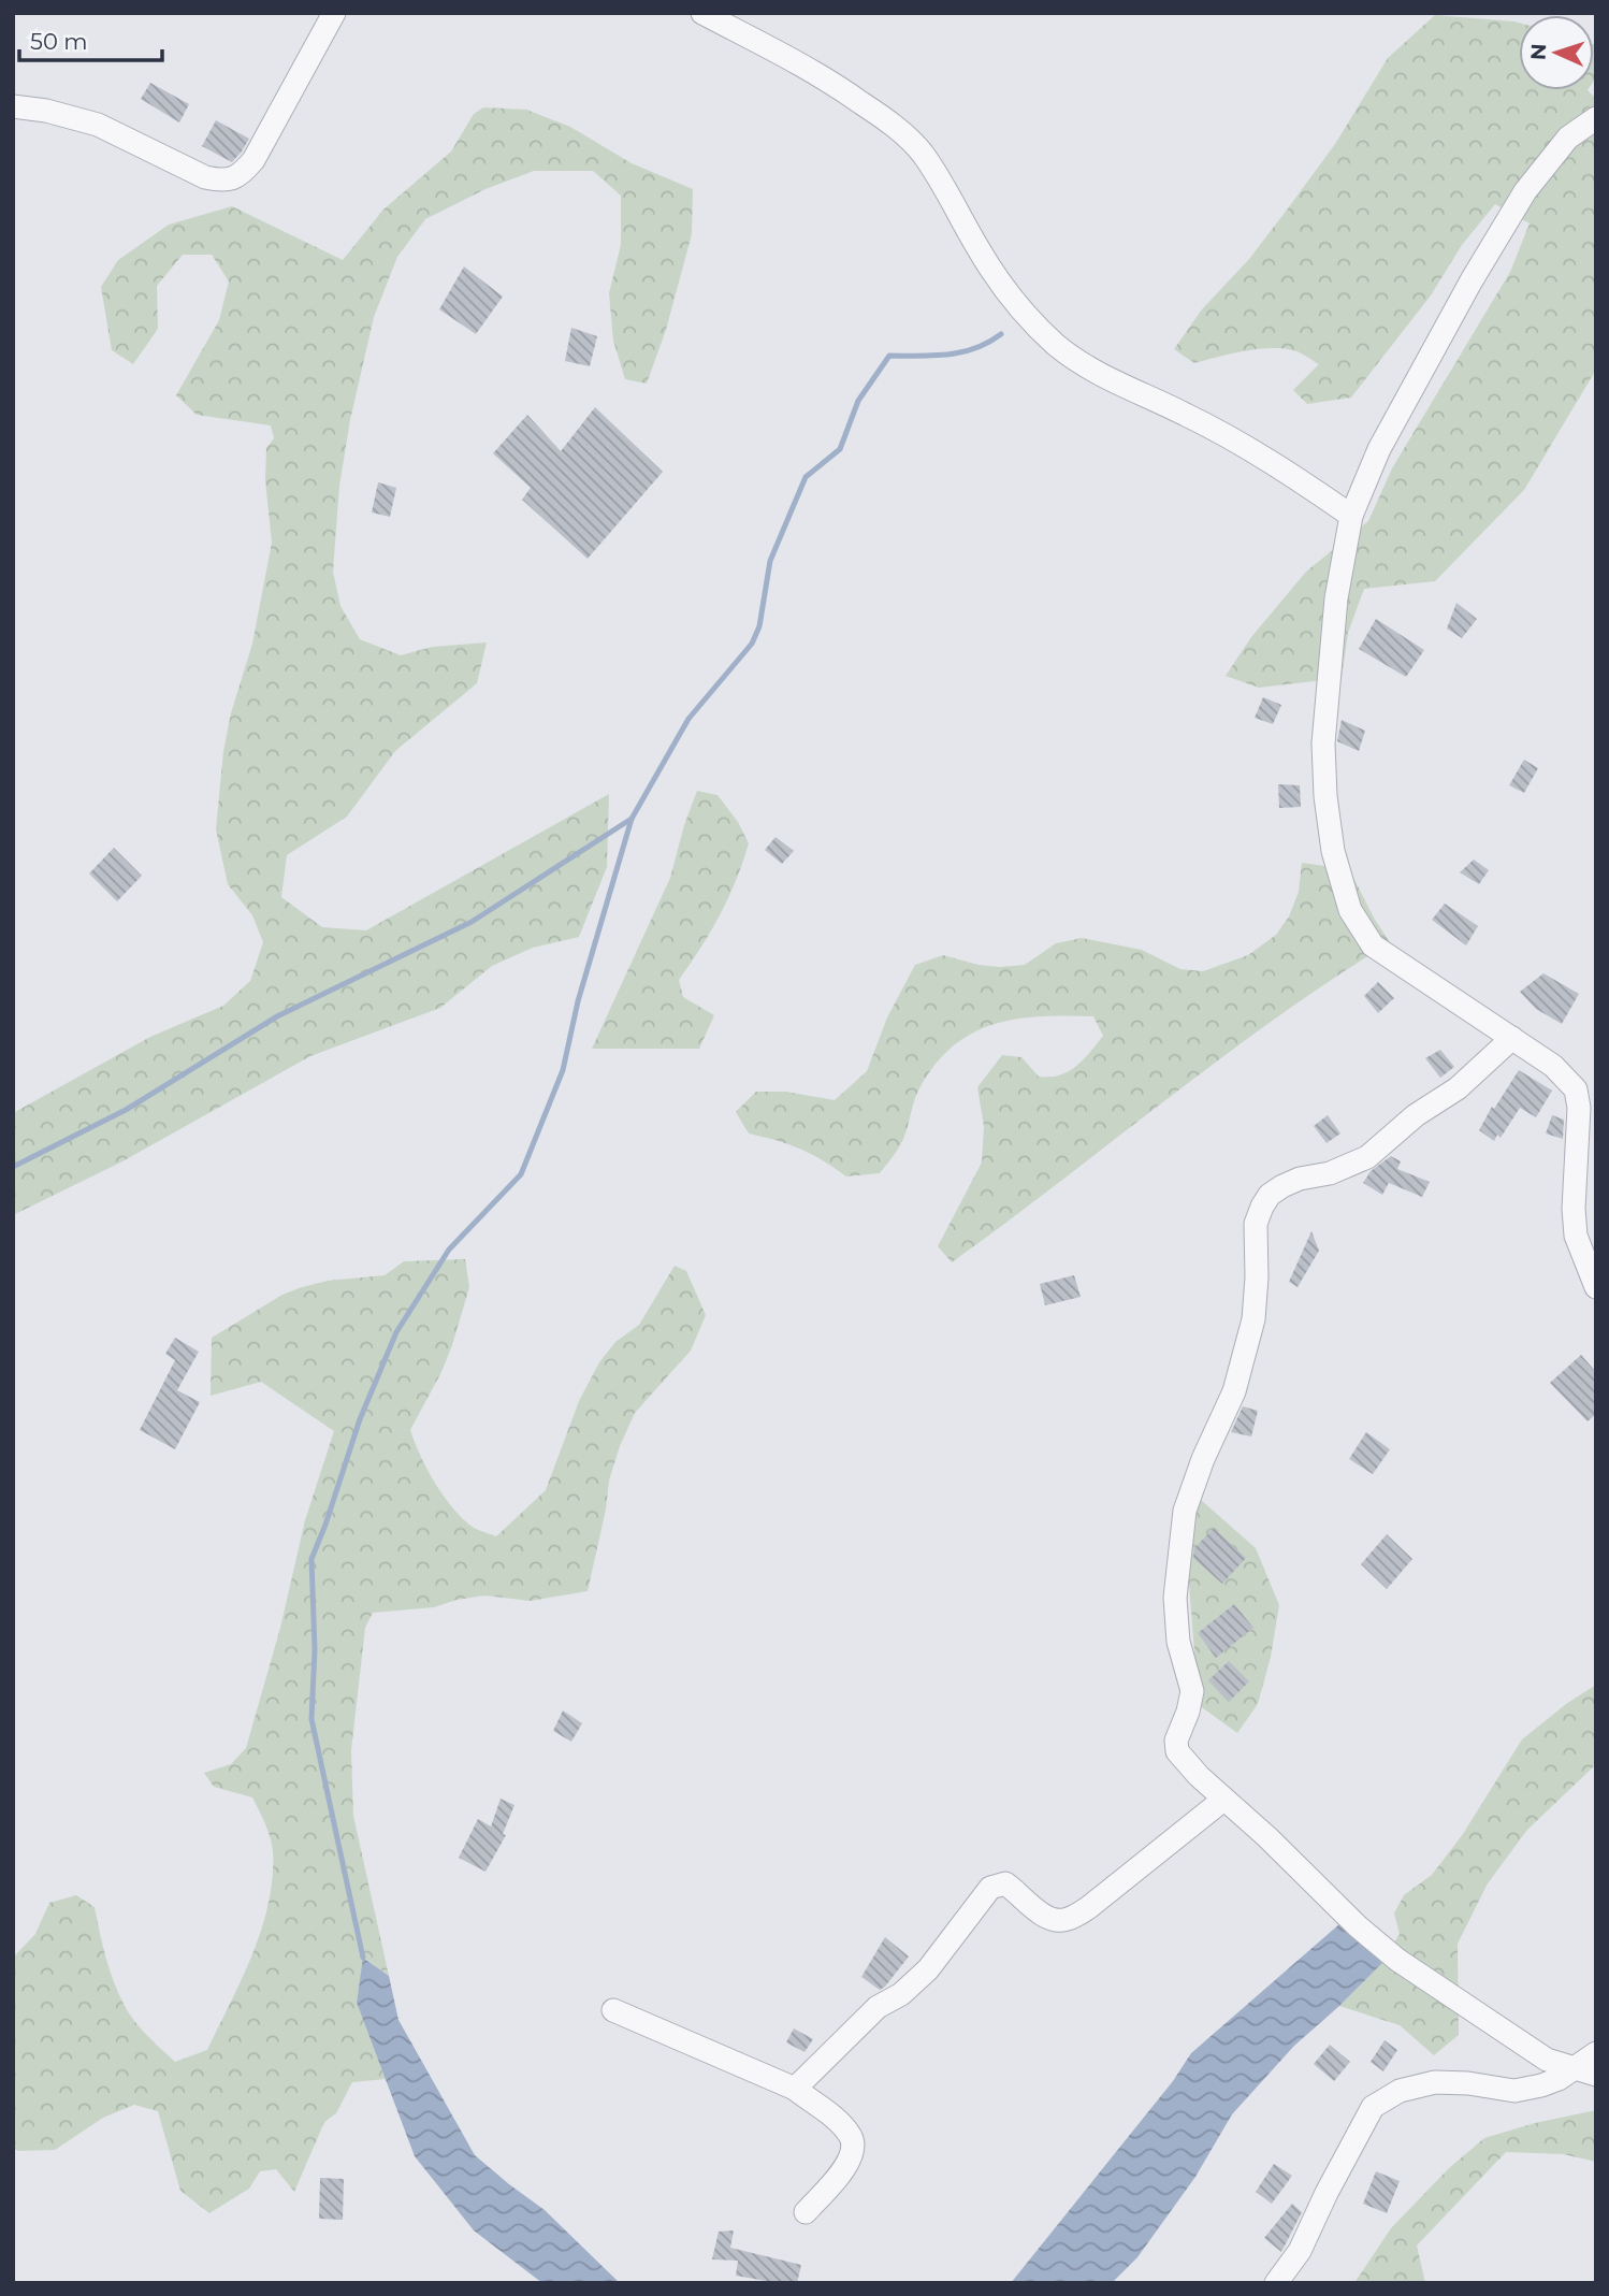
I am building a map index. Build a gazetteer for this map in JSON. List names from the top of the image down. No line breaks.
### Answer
{"scale_bar":"50 m","north":"left"}
